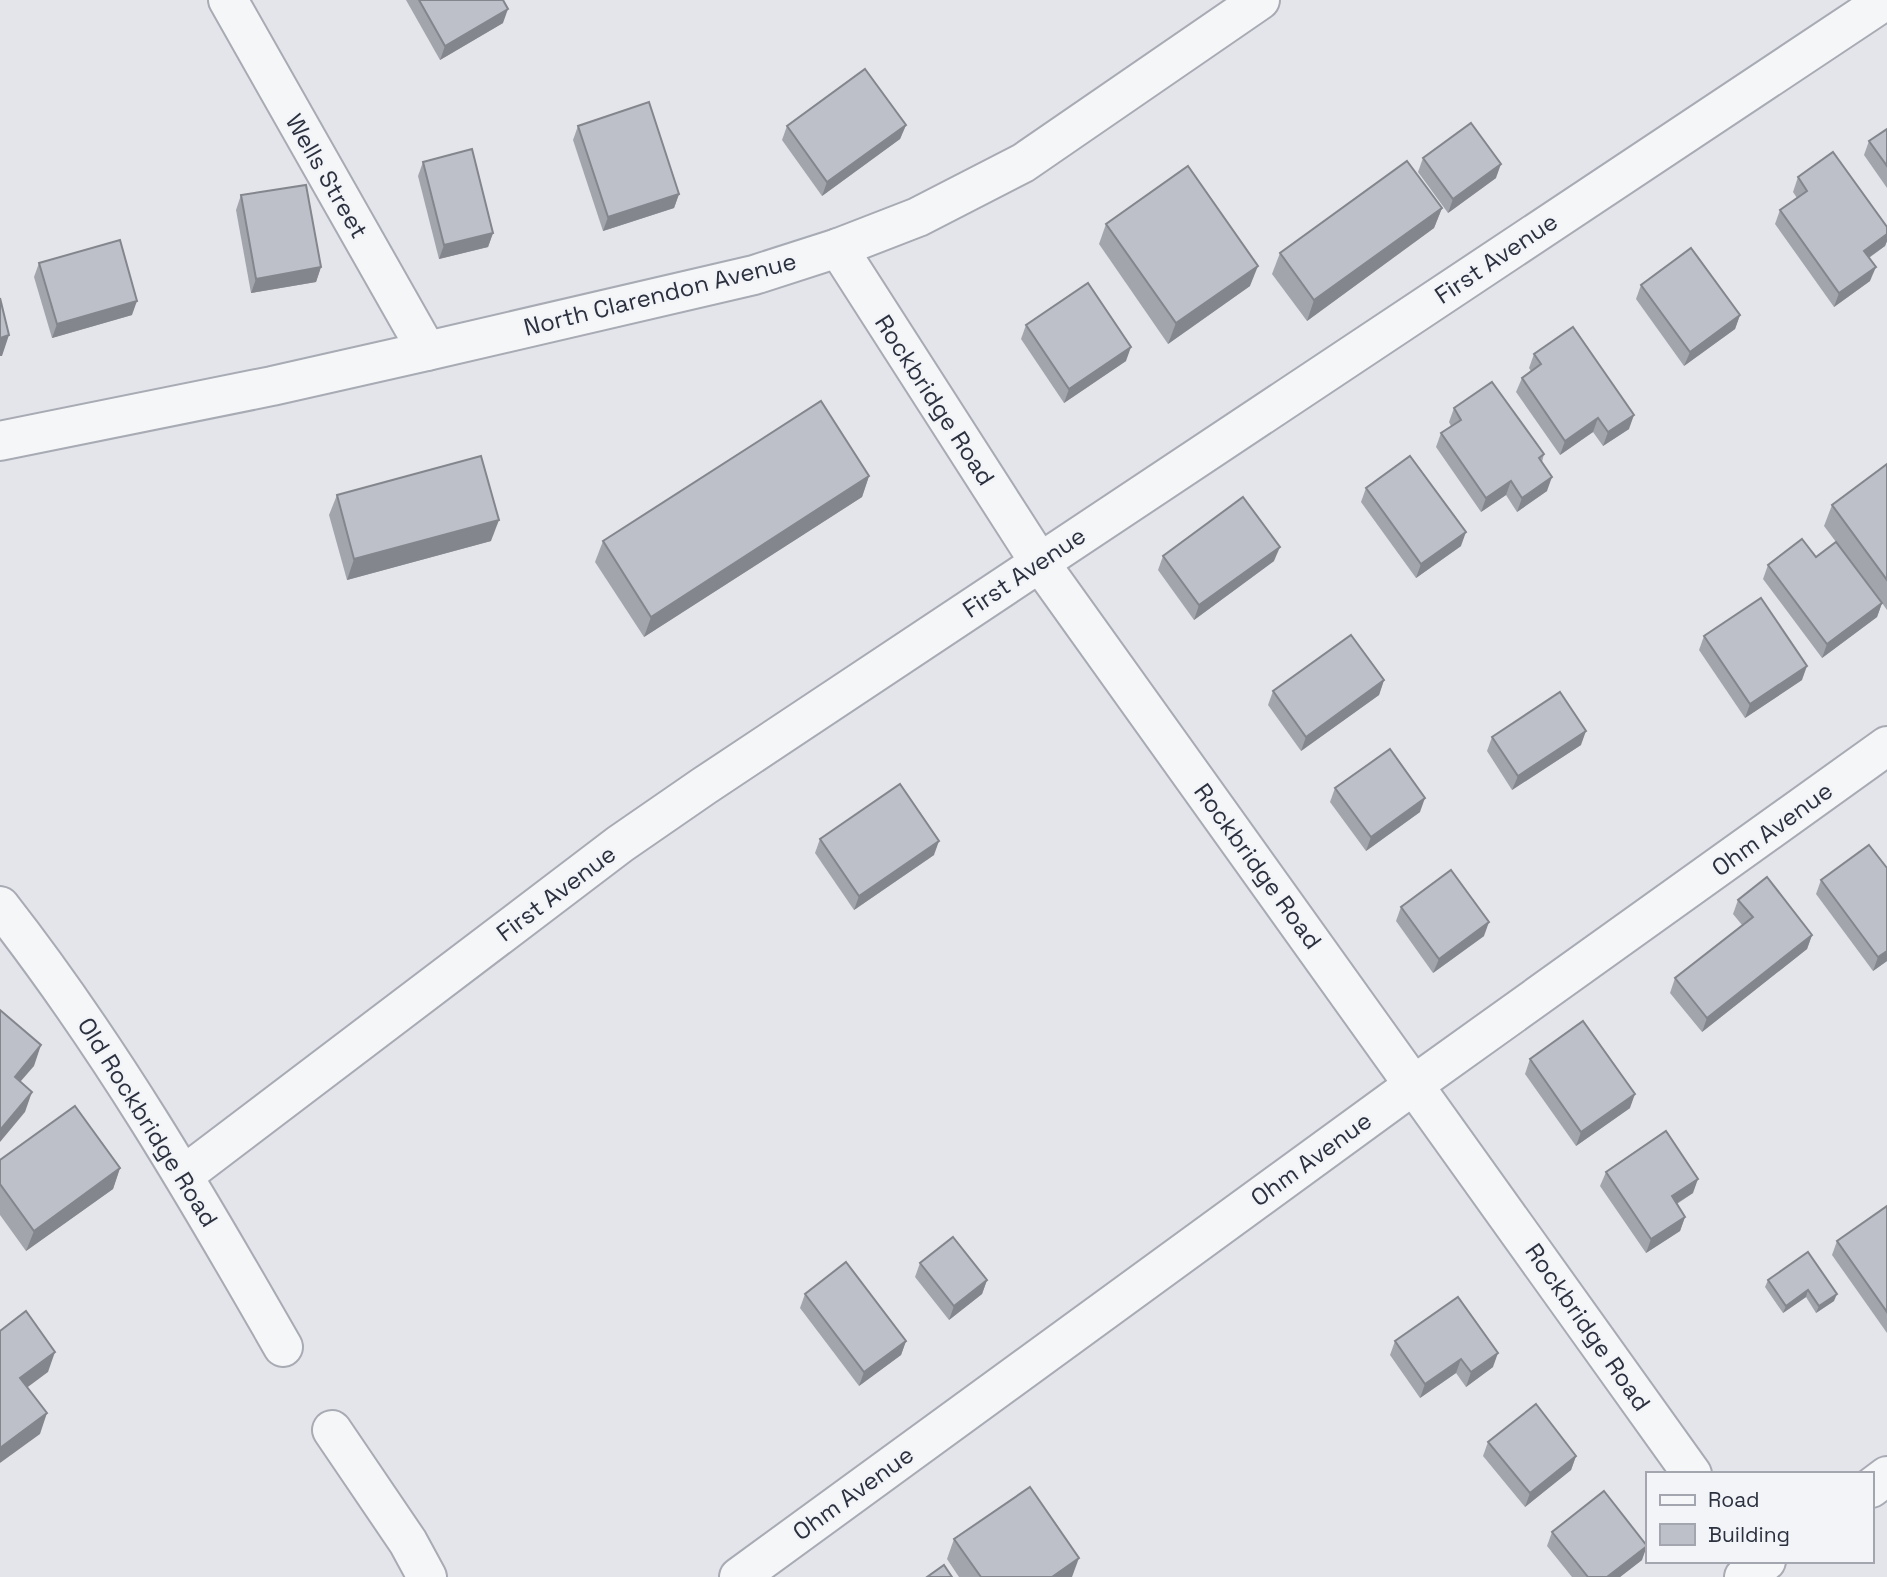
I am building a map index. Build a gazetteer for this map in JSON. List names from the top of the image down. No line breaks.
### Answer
{"streets":{"street":["Wells Street","First Avenue","North Clarendon Avenue","Rockbridge Road","Ohm Avenue","Old Rockbridge Road"]},"crossings":[["Wells Street","North Clarendon Avenue"],["First Avenue","Rockbridge Road"],["First Avenue","Old Rockbridge Road"],["North Clarendon Avenue","Rockbridge Road"],["Rockbridge Road","Ohm Avenue"]],"legend":["Road","Building"]}
